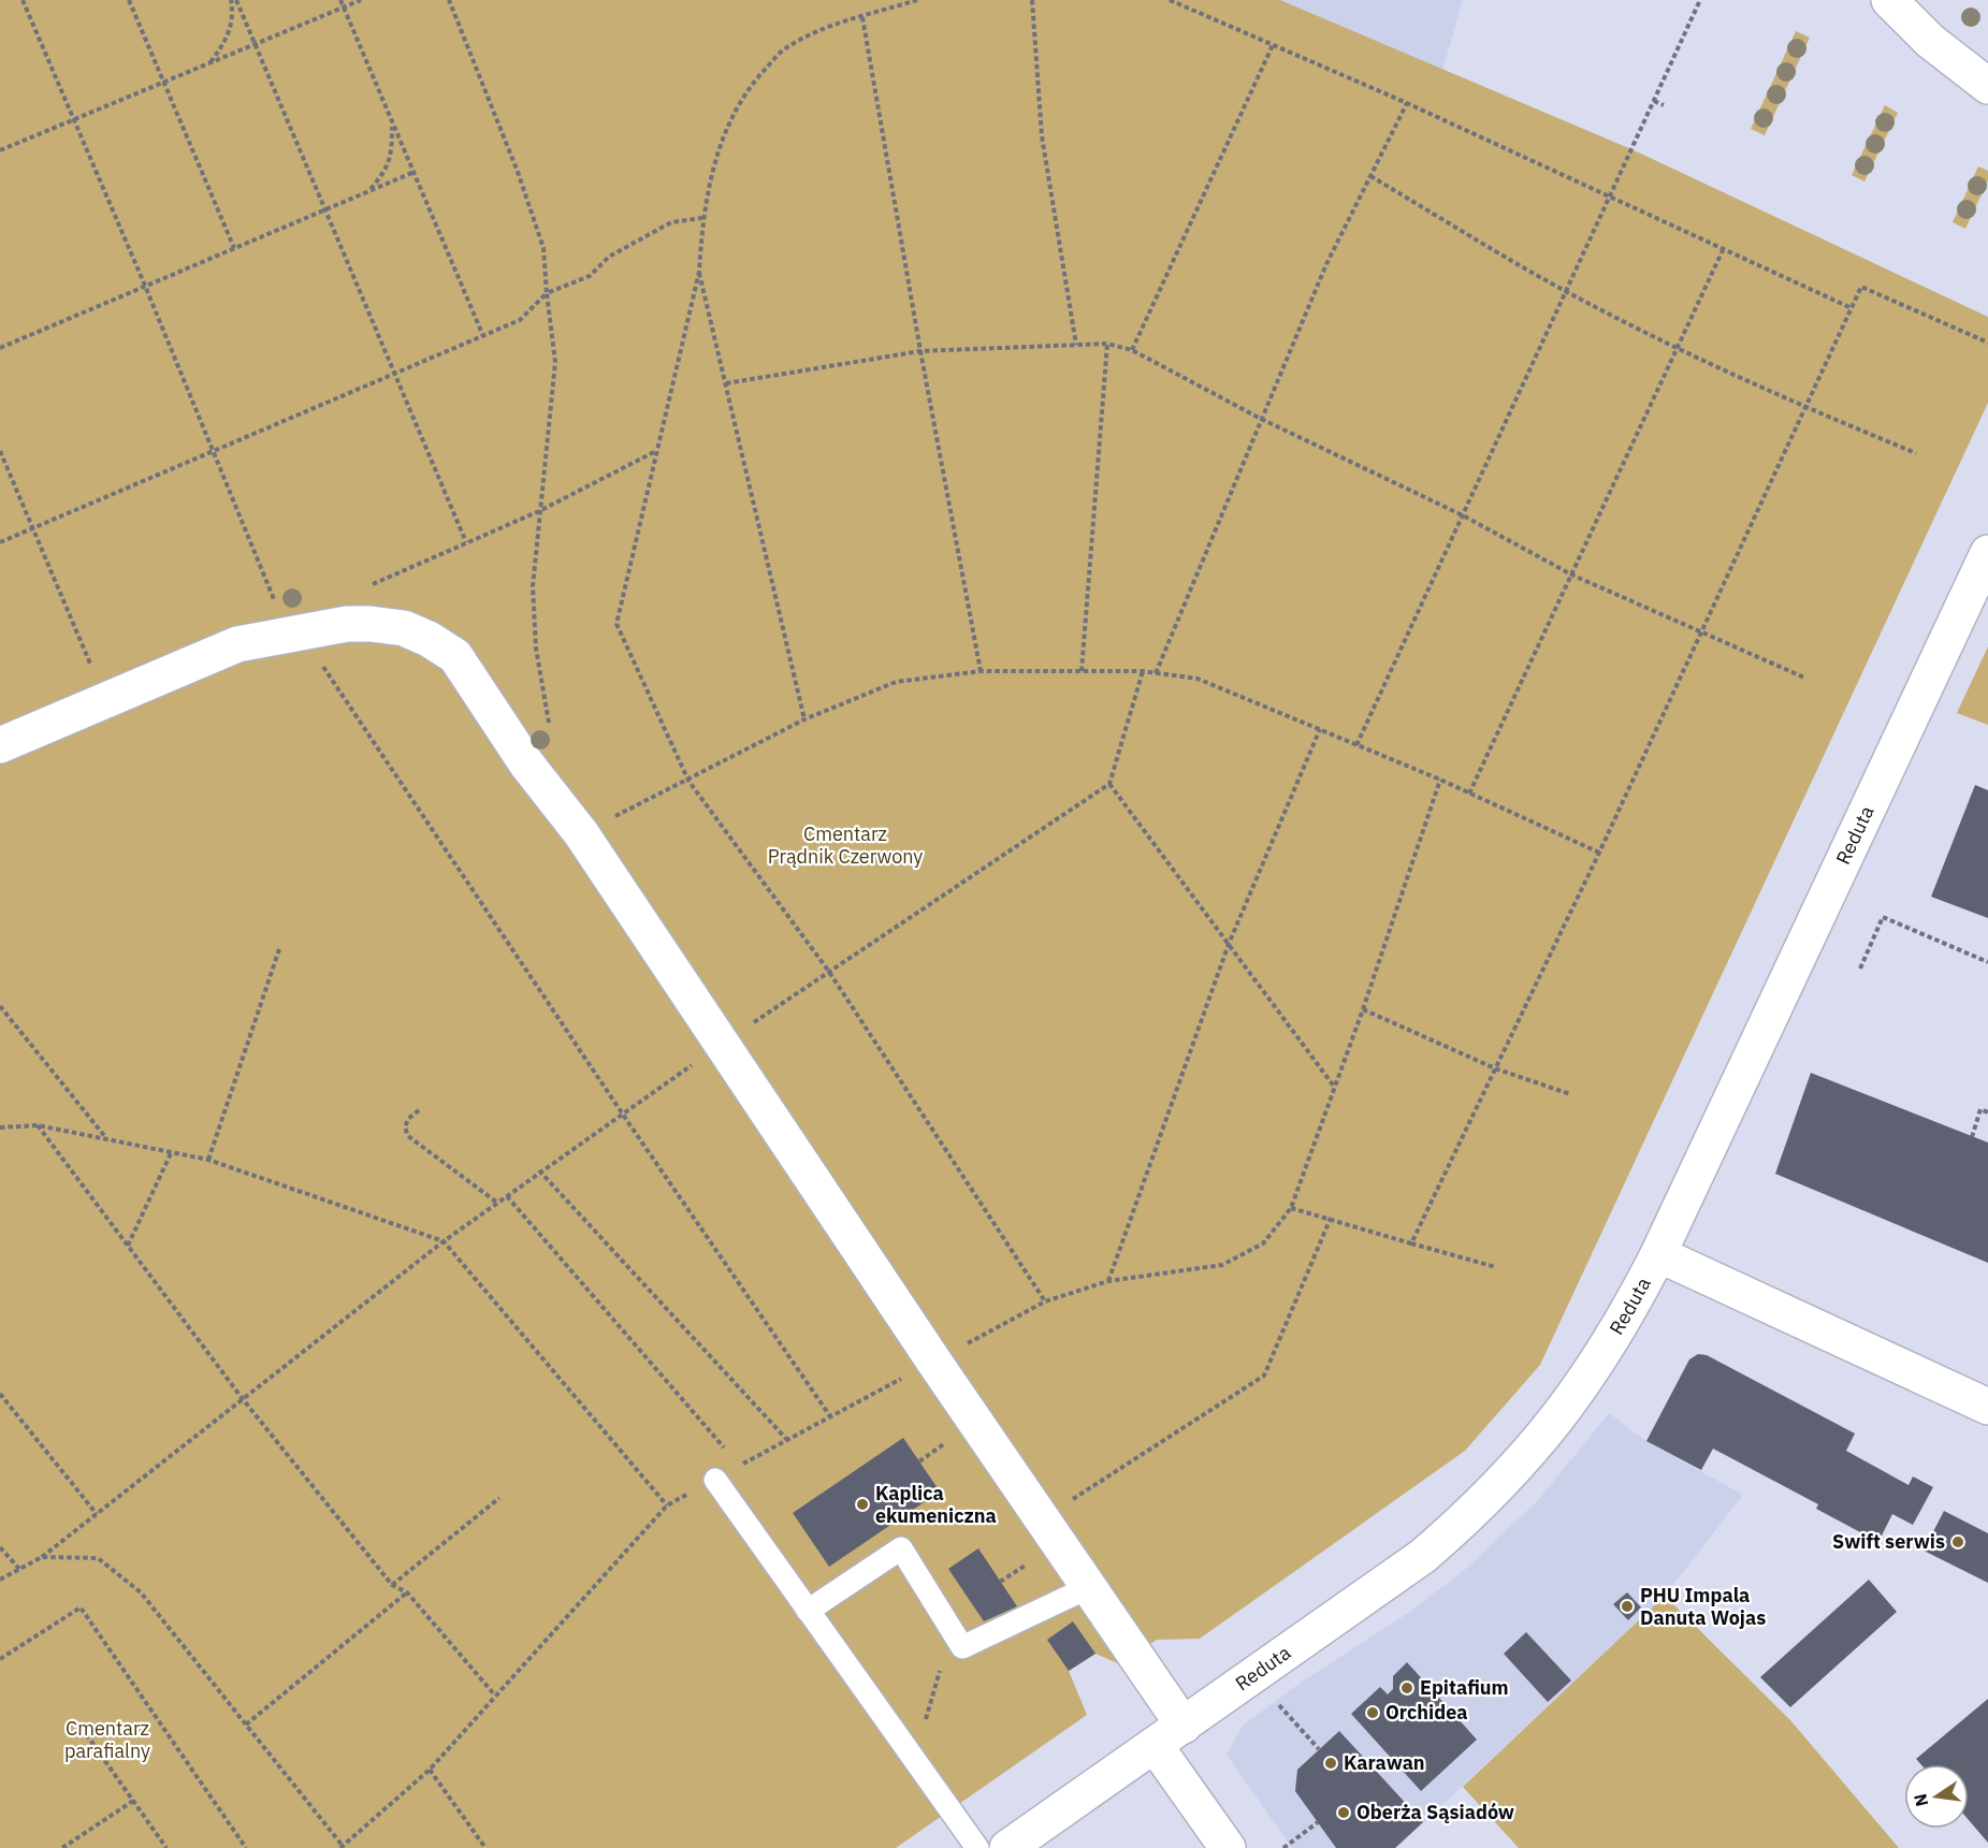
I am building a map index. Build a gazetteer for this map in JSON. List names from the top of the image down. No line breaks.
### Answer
{"streets":{"street":["Reduta"]},"parks":["Cmentarz Prądnik Czerwony","Cmentarz parafialny"],"places":["Kaplica ekumeniczna","Swift serwis","PHU Impala Danuta Wojas","Epitafium","Orchidea","Karawan","Oberża Sąsiadów"],"north":"left"}
